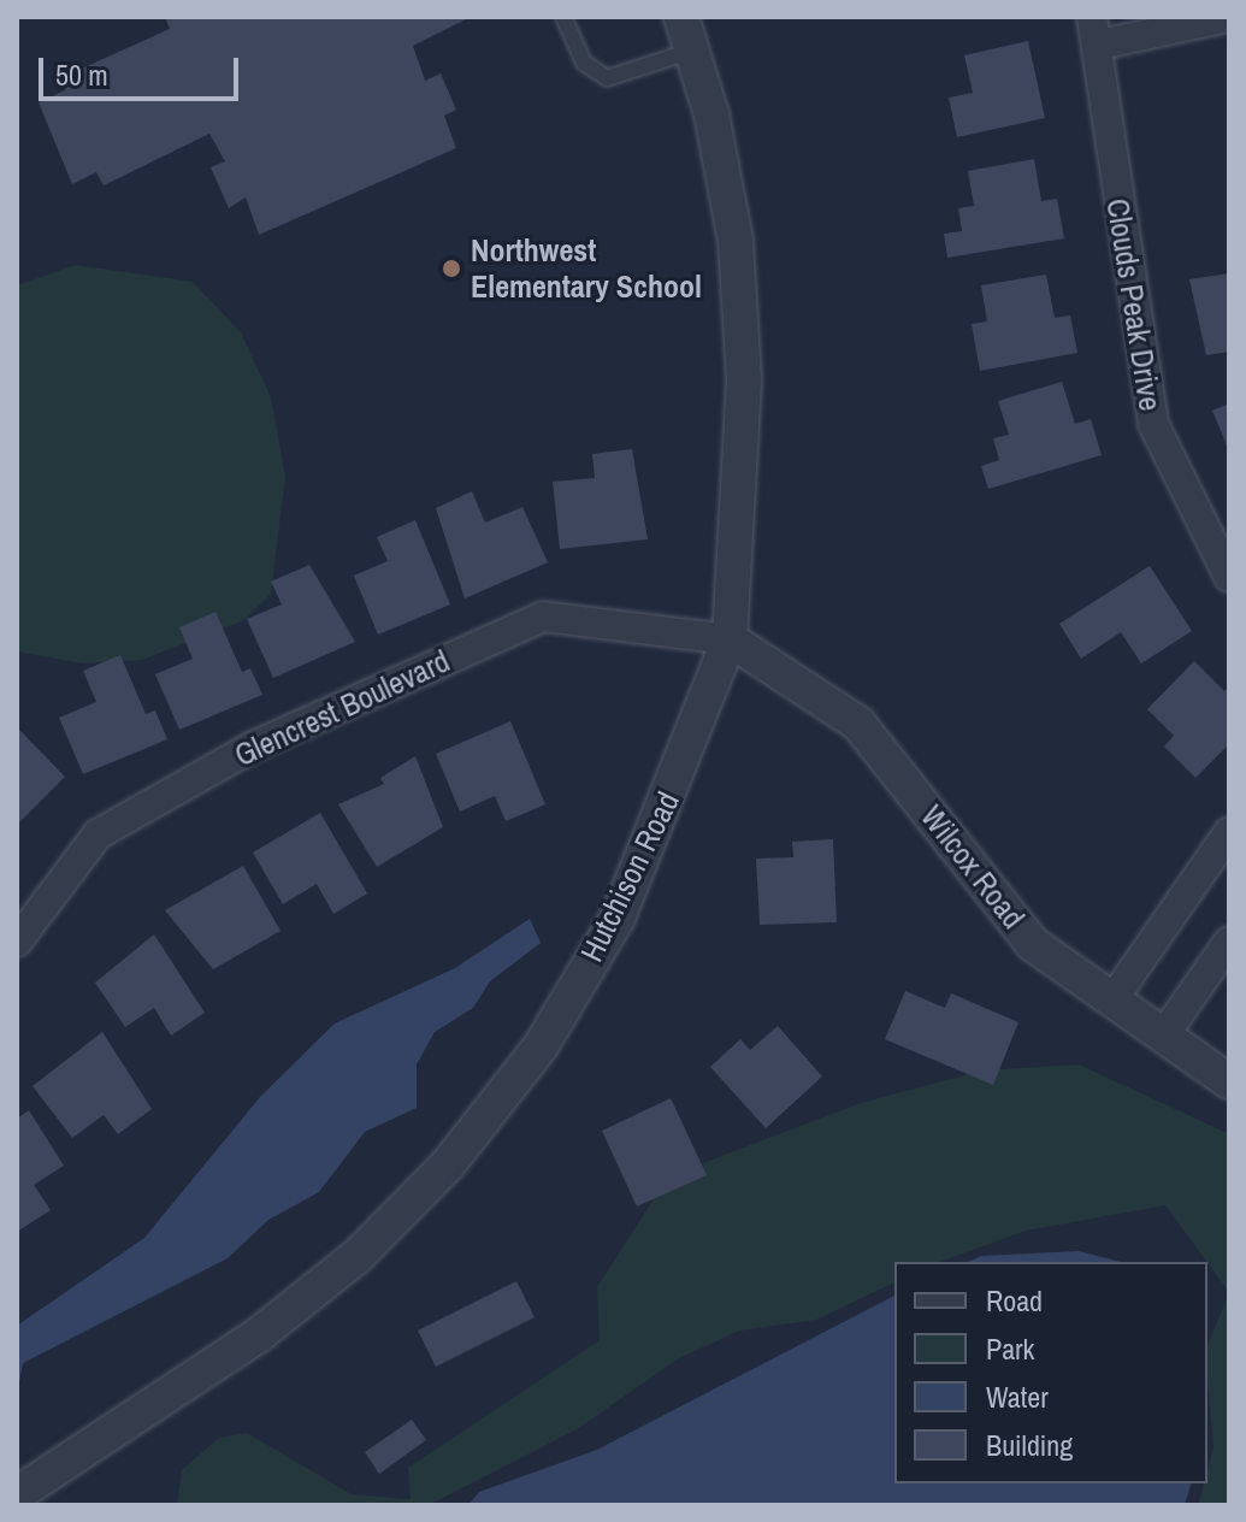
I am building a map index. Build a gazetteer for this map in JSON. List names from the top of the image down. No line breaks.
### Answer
{"streets":{"street":["Clouds Peak Drive","Glencrest Boulevard","Wilcox Road","Hutchison Road"]},"crossings":[["Glencrest Boulevard","Wilcox Road"],["Glencrest Boulevard","Hutchison Road"],["Wilcox Road","Hutchison Road"]],"places":["Northwest Elementary School"],"legend":["Road","Park","Water","Building"],"scale_bar":"50 m"}
